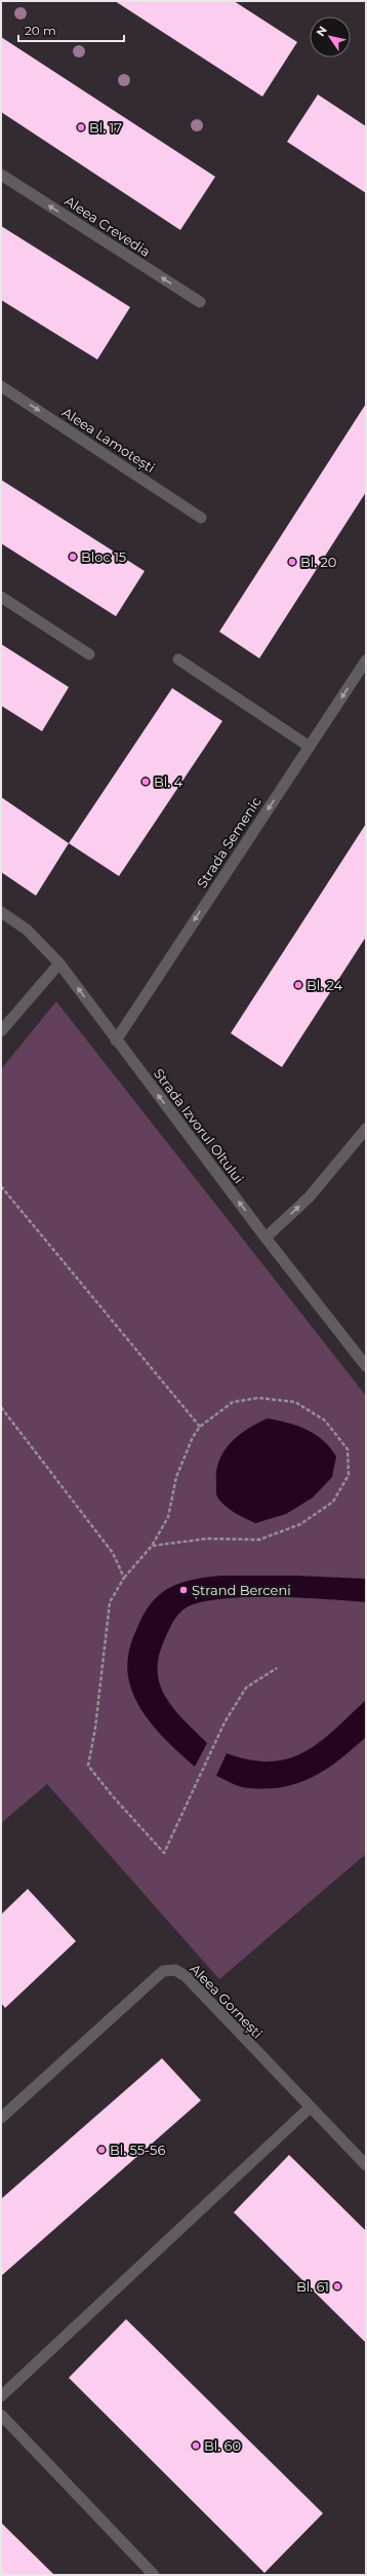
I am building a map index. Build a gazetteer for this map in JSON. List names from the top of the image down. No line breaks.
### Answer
{"streets":{"street":["Aleea Crevedia","Aleea Lamotești","Strada Semenic","Strada Izvorul Oltului","Aleea Gornești"]},"crossings":[["Strada Semenic","Strada Izvorul Oltului"]],"one_way":["Aleea Crevedia","Aleea Lamotești","Strada Semenic","Strada Izvorul Oltului"],"places":["Bl. 17","Bloc 15","Bl. 20","Bl. 4","Bl. 24","Ștrand Berceni","Bl. 55-56","Bl. 61","Bl. 60"],"scale_bar":"20 m","north":"top left"}
